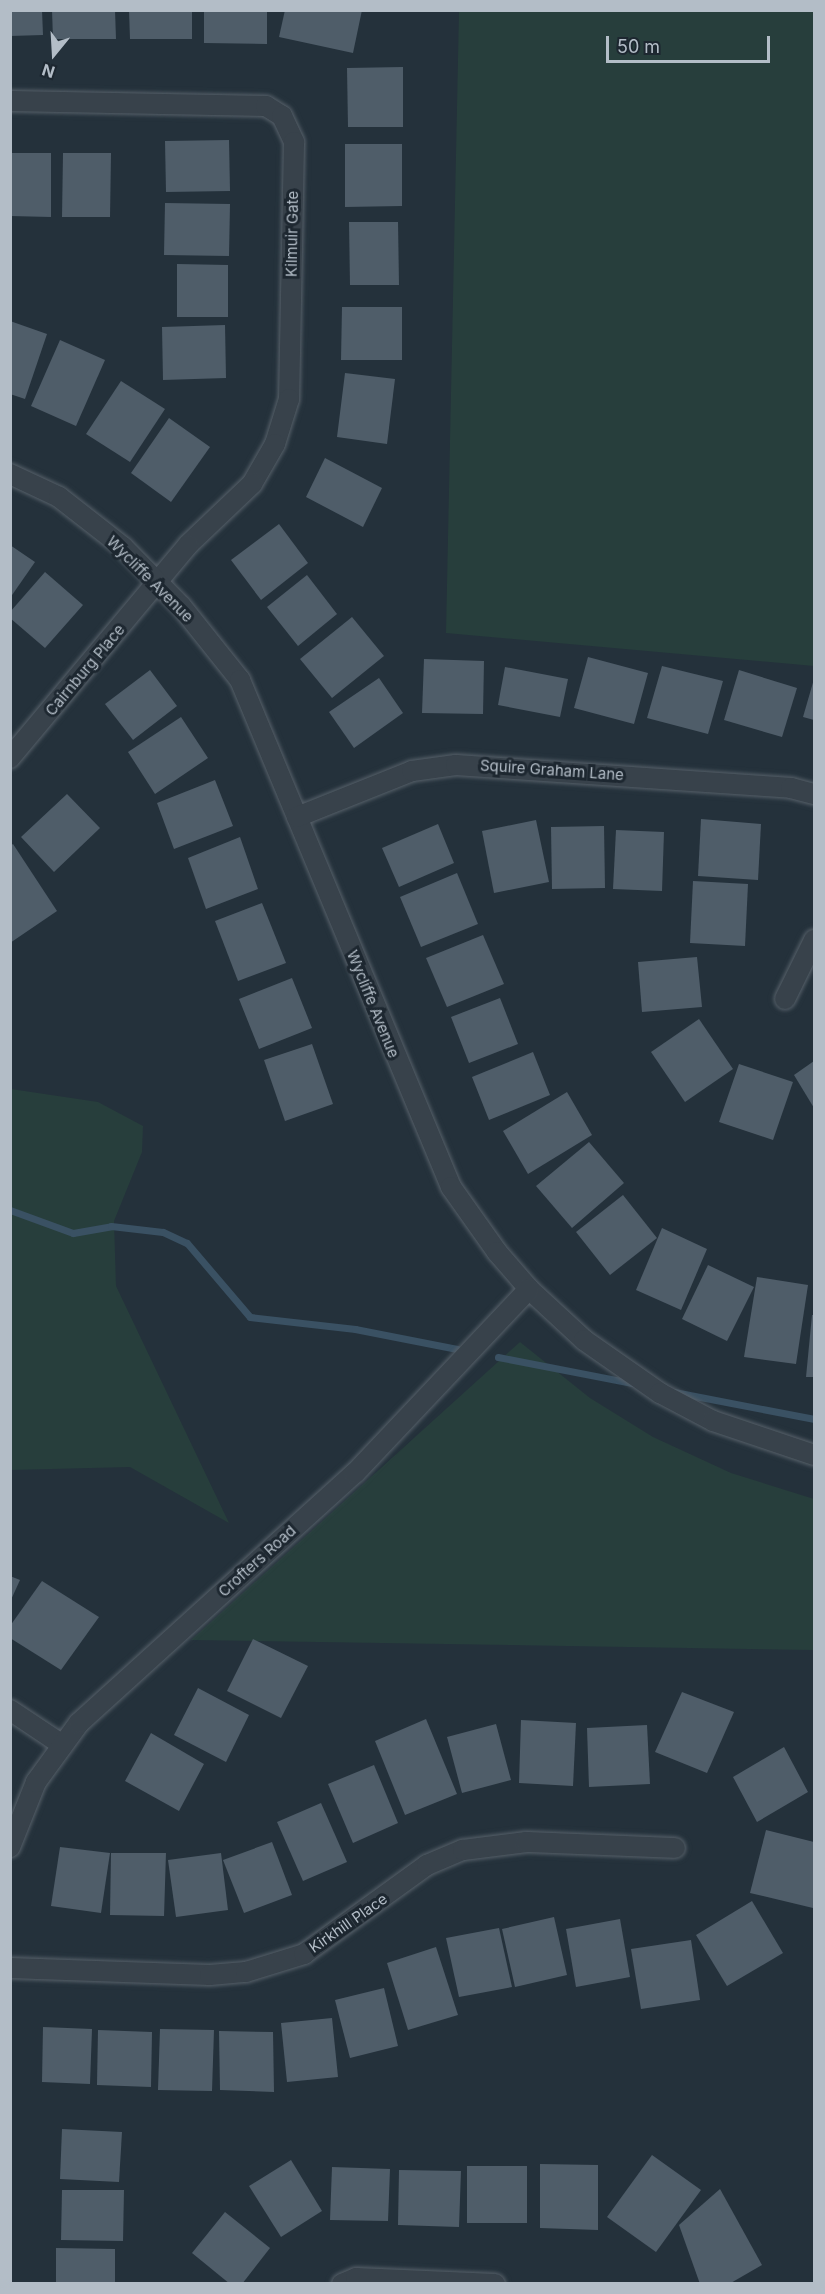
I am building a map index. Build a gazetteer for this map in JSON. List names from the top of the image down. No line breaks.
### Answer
{"streets":{"street":["Kilmuir Gate","Wycliffe Avenue","Cairnburg Place","Squire Graham Lane","Crofters Road","Kirkhill Place"]},"crossings":[["Kilmuir Gate","Wycliffe Avenue"],["Kilmuir Gate","Cairnburg Place"],["Wycliffe Avenue","Cairnburg Place"],["Wycliffe Avenue","Squire Graham Lane"],["Wycliffe Avenue","Crofters Road"]],"scale_bar":"50 m","north":"bottom"}
